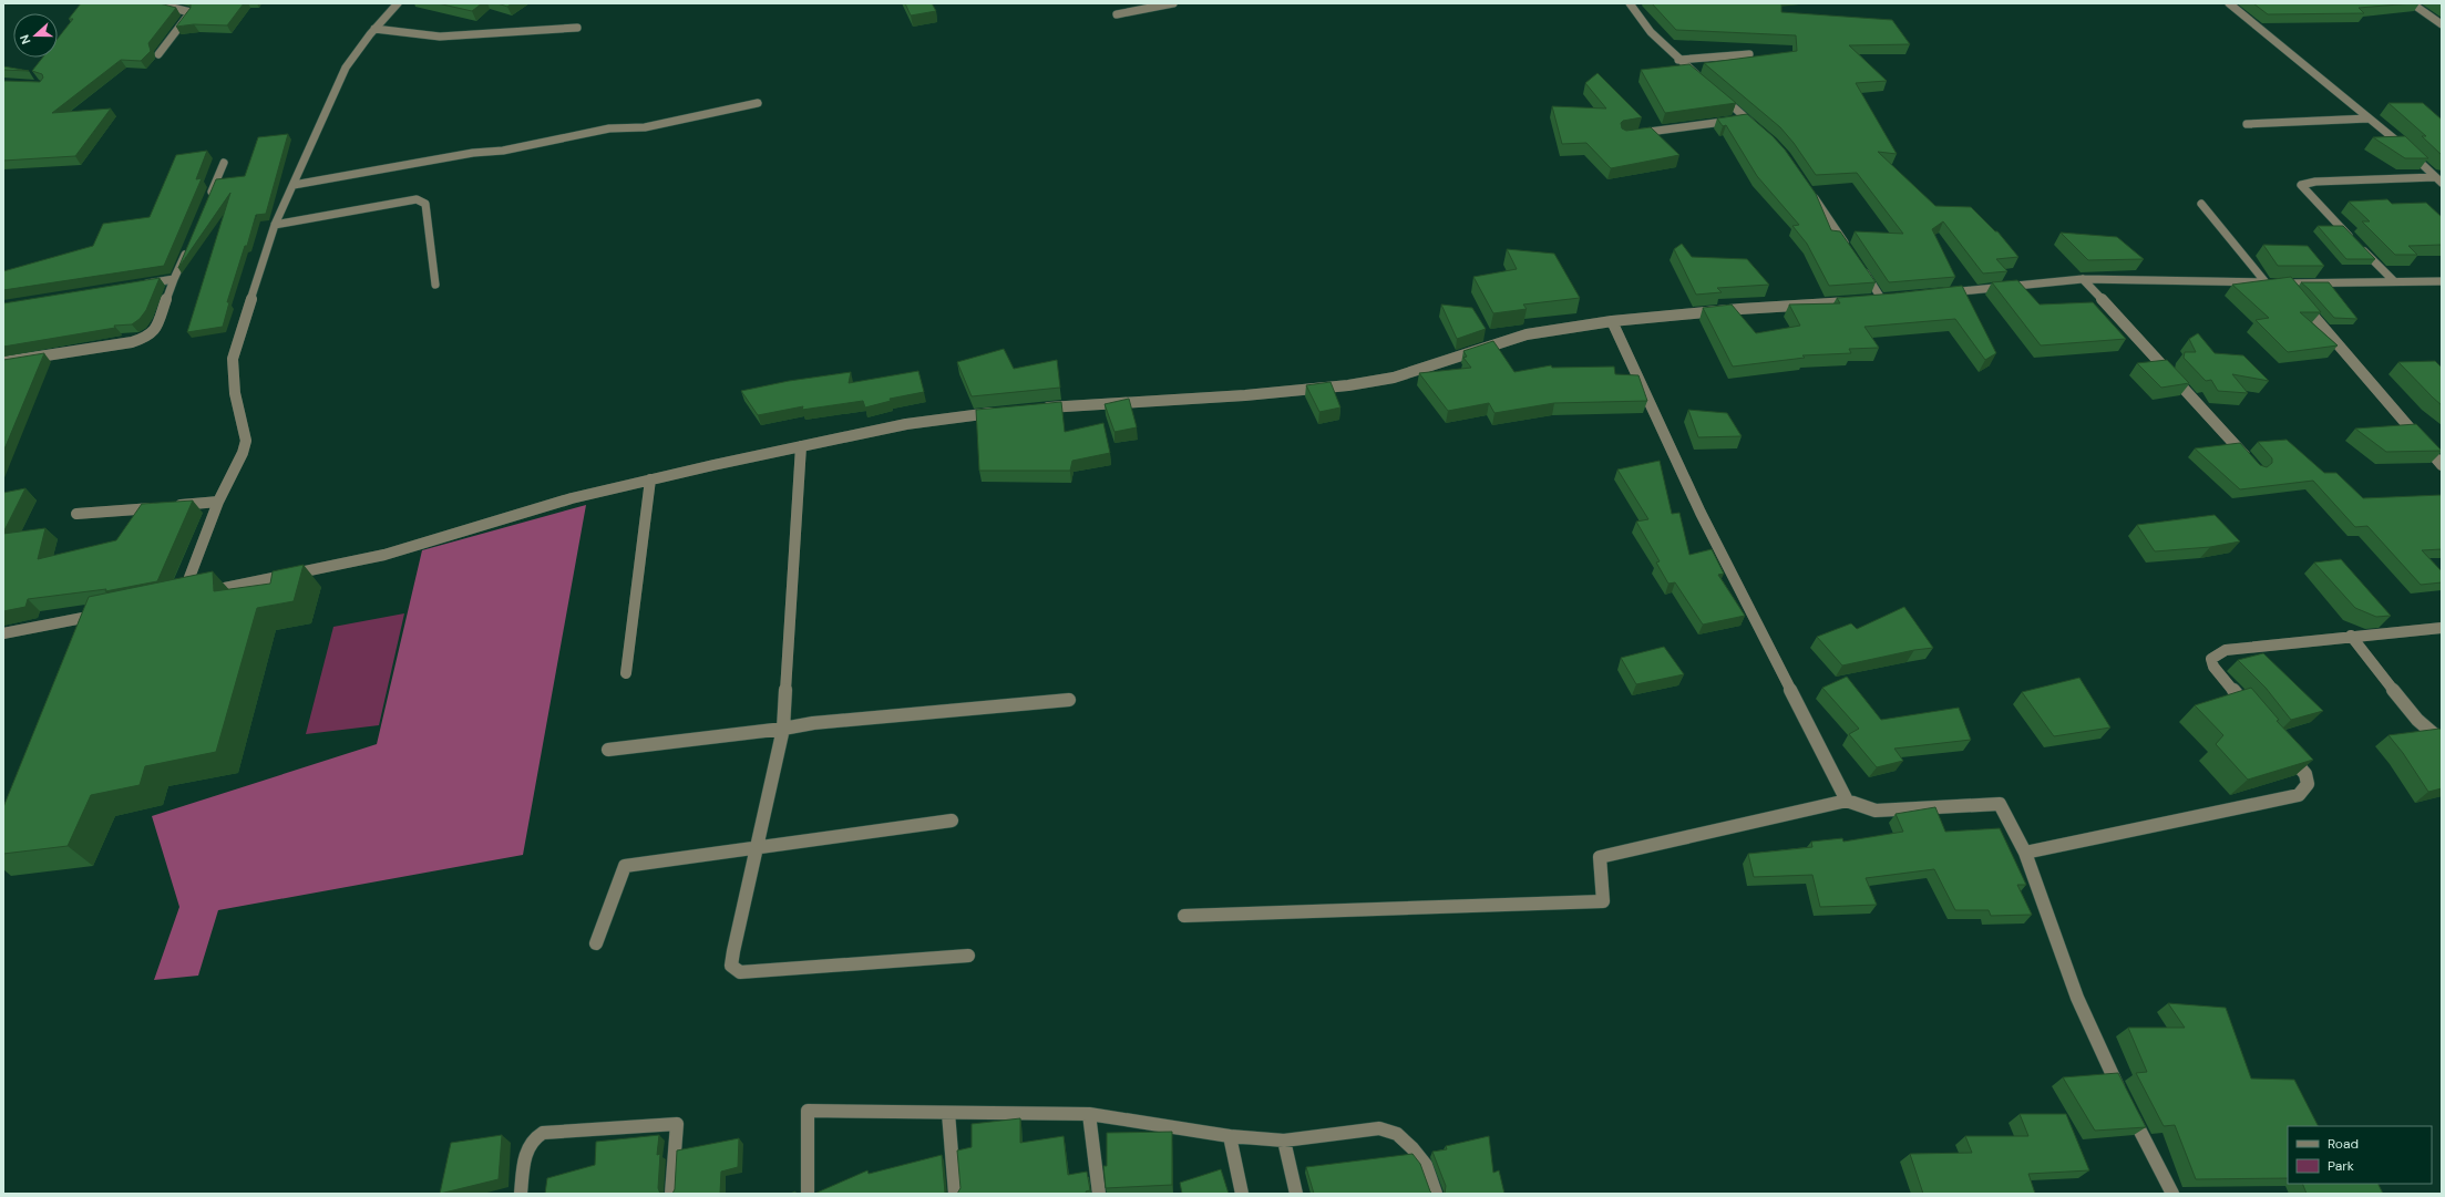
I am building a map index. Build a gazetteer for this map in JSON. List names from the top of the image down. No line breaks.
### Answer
{"legend":["Road","Park"],"north":"left"}
